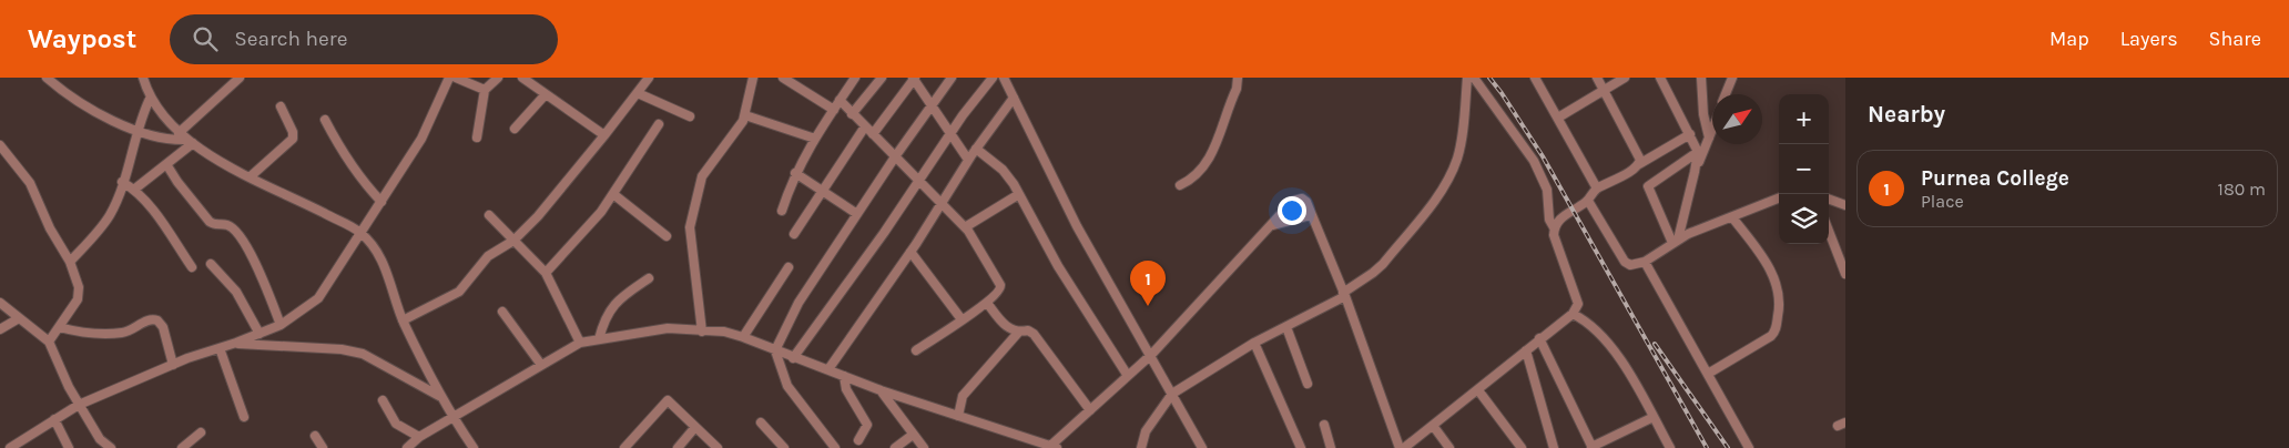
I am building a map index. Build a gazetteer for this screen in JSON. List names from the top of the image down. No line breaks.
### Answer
{"north":"top right","page":{"header":"Waypost","search":"Search here","nav":["Map","Layers","Share"],"heading":"Nearby","map_buttons":["+","−"],"list":[{"mark":"1","name":"Purnea College","note":"Place","value":"180 m"}],"pins":"1"}}
